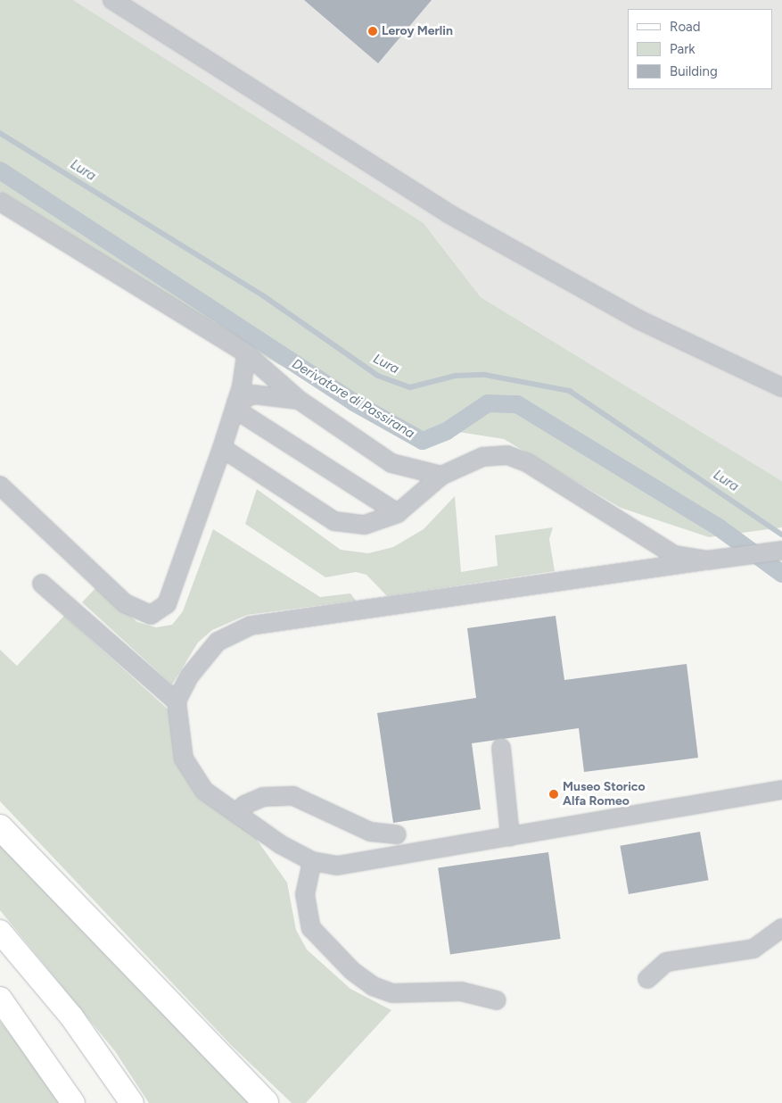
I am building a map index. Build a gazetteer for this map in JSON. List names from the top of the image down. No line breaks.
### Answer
{"water":["Lura","Derivatore di Passirana"],"places":["Leroy Merlin","Museo Storico Alfa Romeo"],"legend":["Road","Park","Building"]}
